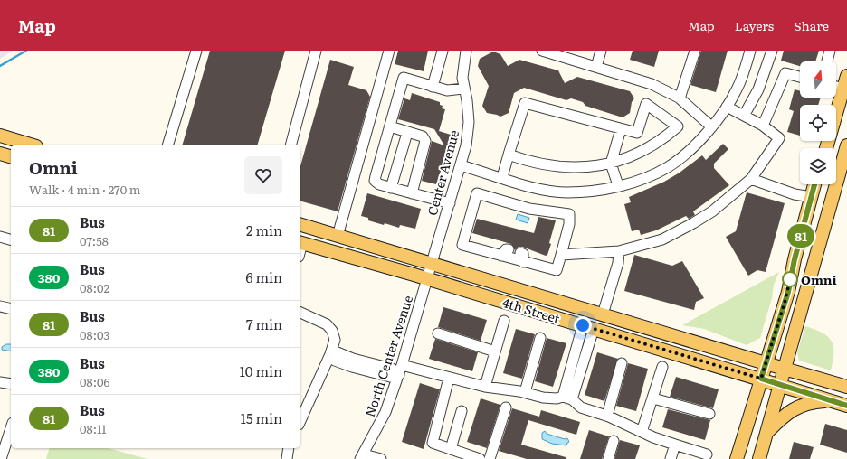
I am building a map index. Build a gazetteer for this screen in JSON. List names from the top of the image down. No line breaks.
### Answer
{"streets":{"main road":["4th Street"],"street":["Center Avenue","North Center Avenue"]},"crossings":[["Center Avenue","4th Street"],["Center Avenue","North Center Avenue"],["4th Street","North Center Avenue"]],"places":["Omni"],"lines":["bus line 81"],"north":"top","page":{"header":"Map","nav":["Map","Layers","Share"],"on_map":"81","heading":["Omni","Walk · 4 min · 270 m"],"list":[{"mark":"81","name":"Bus","note":"07:58","value":"2 min"},{"mark":"380","name":"Bus","note":"08:02","value":"6 min"},{"mark":"81","name":"Bus","note":"08:03","value":"7 min"},{"mark":"380","name":"Bus","note":"08:06","value":"10 min"},{"mark":"81","name":"Bus","note":"08:11","value":"15 min"}]}}
